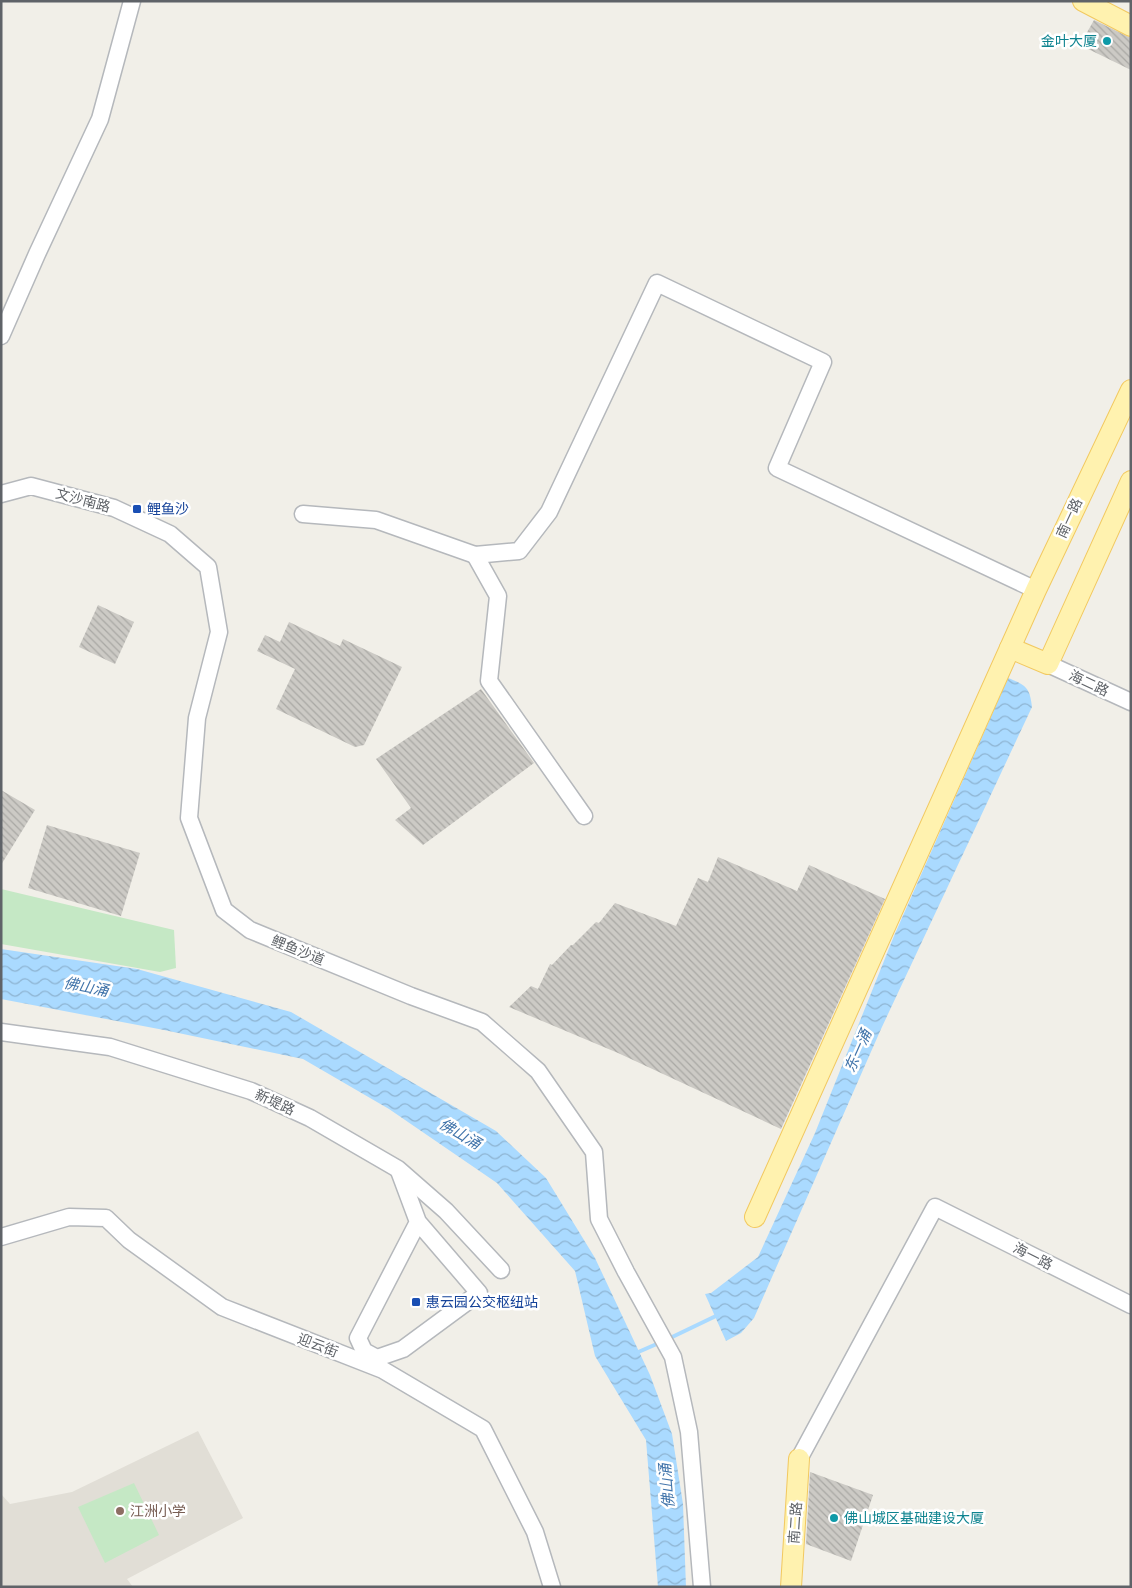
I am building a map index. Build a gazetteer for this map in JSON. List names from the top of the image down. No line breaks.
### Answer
{"streets":{"main road":["南一路","南二路"],"street":["文沙南路","海二路","鲤鱼沙道","新堤路","海一路","迎云街"]},"crossings":[["文沙南路","鲤鱼沙道"],["海一路","南二路"]],"water":["佛山涌","东一涌"],"places":{"other":["金叶大厦","江洲小学","佛山城区基础建设大厦"],"transit":["鲤鱼沙","惠云园公交枢纽站"]}}
